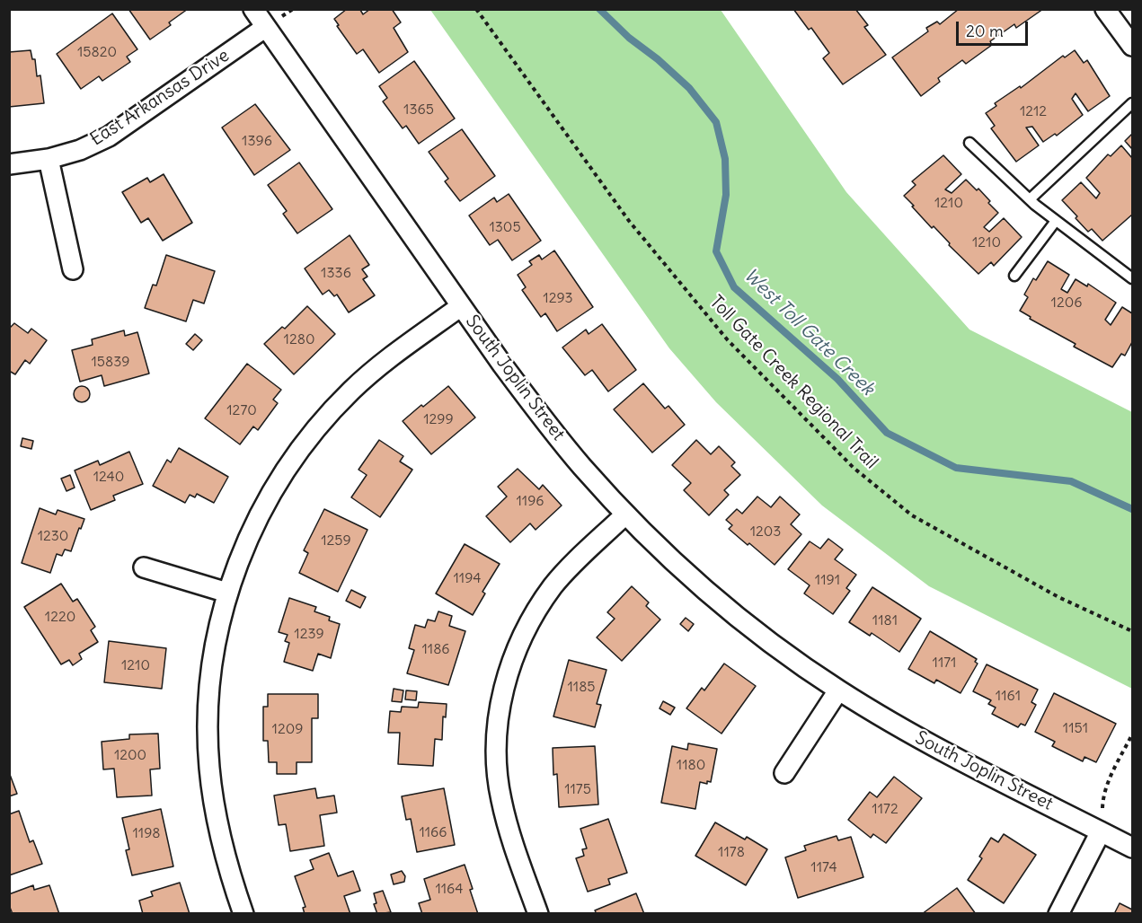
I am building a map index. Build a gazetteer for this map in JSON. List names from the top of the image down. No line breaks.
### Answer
{"streets":{"street":["East Arkansas Drive","South Joplin Street"],"path":["Toll Gate Creek Regional Trail"]},"crossings":[["East Arkansas Drive","South Joplin Street"]],"water":["West Toll Gate Creek"],"house_numbers":["15820","1365","1212","1396","1210","1305","1210","1336","1293","1206","1280","15839","1270","1299","1240","1196","1203","1230","1259","1194","1191","1220","1181","1239","1186","1171","1210","1185","1161","1151","1209","1200","1180","1175","1172","1166","1198","1178","1174","1164"],"scale_bar":"20 m"}
